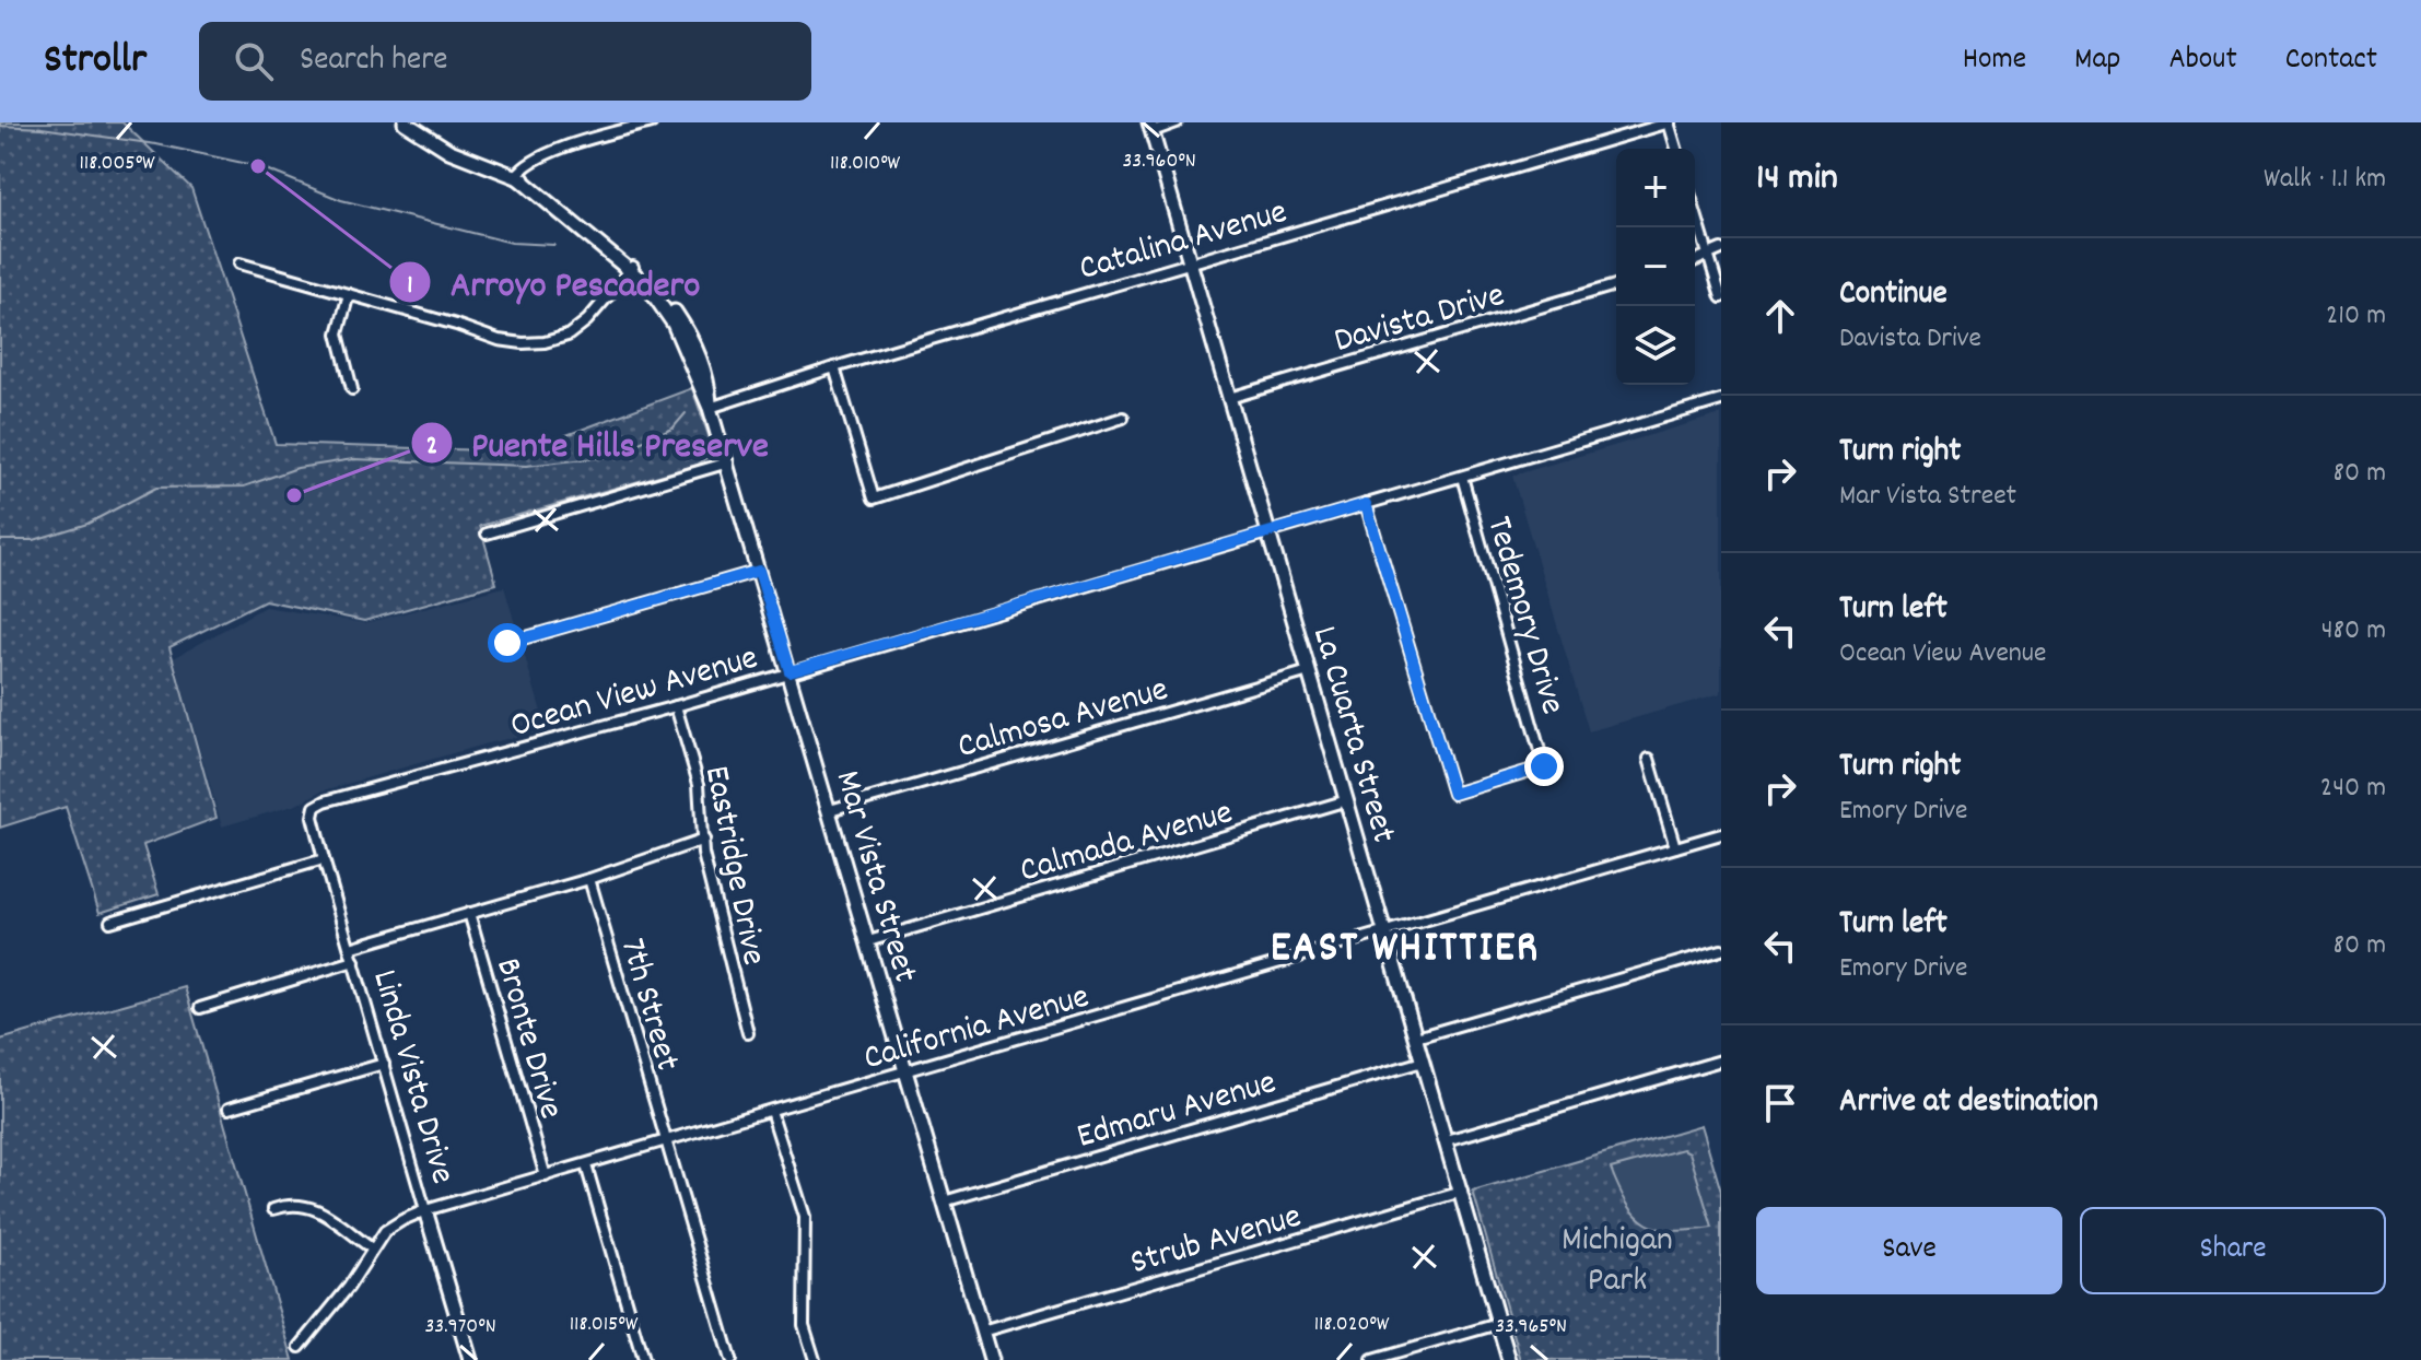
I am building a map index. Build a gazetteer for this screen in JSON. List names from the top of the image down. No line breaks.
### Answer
{"streets":{"street":["Catalina Avenue","Davista Drive","Tedemory Drive","Ocean View Avenue","Calmosa Avenue","La Cuarta Street","Calmada Avenue","Eastridge Drive","Mar Vista Street","7th Street","California Avenue","Bronte Drive","Linda Vista Drive","Edmaru Avenue","Strub Avenue"]},"crossings":[["Catalina Avenue","La Cuarta Street"],["Catalina Avenue","Mar Vista Street"],["Davista Drive","La Cuarta Street"],["Tedemory Drive","Ocean View Avenue"],["Ocean View Avenue","La Cuarta Street"],["Ocean View Avenue","Eastridge Drive"],["Ocean View Avenue","Mar Vista Street"],["Ocean View Avenue","Linda Vista Drive"],["Calmosa Avenue","La Cuarta Street"],["Calmosa Avenue","Mar Vista Street"],["La Cuarta Street","Calmada Avenue"],["La Cuarta Street","California Avenue"],["La Cuarta Street","Edmaru Avenue"],["La Cuarta Street","Strub Avenue"],["Calmada Avenue","Mar Vista Street"],["Mar Vista Street","California Avenue"],["Mar Vista Street","Edmaru Avenue"],["Mar Vista Street","Strub Avenue"],["7th Street","California Avenue"],["California Avenue","Bronte Drive"],["California Avenue","Linda Vista Drive"]],"districts":["EAST WHITTIER"],"parks":["Michigan Park"],"places":["Arroyo Pescadero","Puente Hills Preserve"],"page":{"header":"Strollr","search":"Search here","nav":["Home","Map","About","Contact"],"heading":["14 min","Walk · 1.1 km"],"map_buttons":["+","−"],"list":[["Continue","Davista Drive","210 m"],["Turn right","Mar Vista Street","80 m"],["Turn left","Ocean View Avenue","480 m"],["Turn right","Emory Drive","240 m"],["Turn left","Emory Drive","80 m"],"Arrive at destination"],"buttons":["Save","Share"]},"coordinates":["33.960°N","118.005°W","118.010°W","118.015°W","118.020°W","33.970°N","33.965°N"]}
